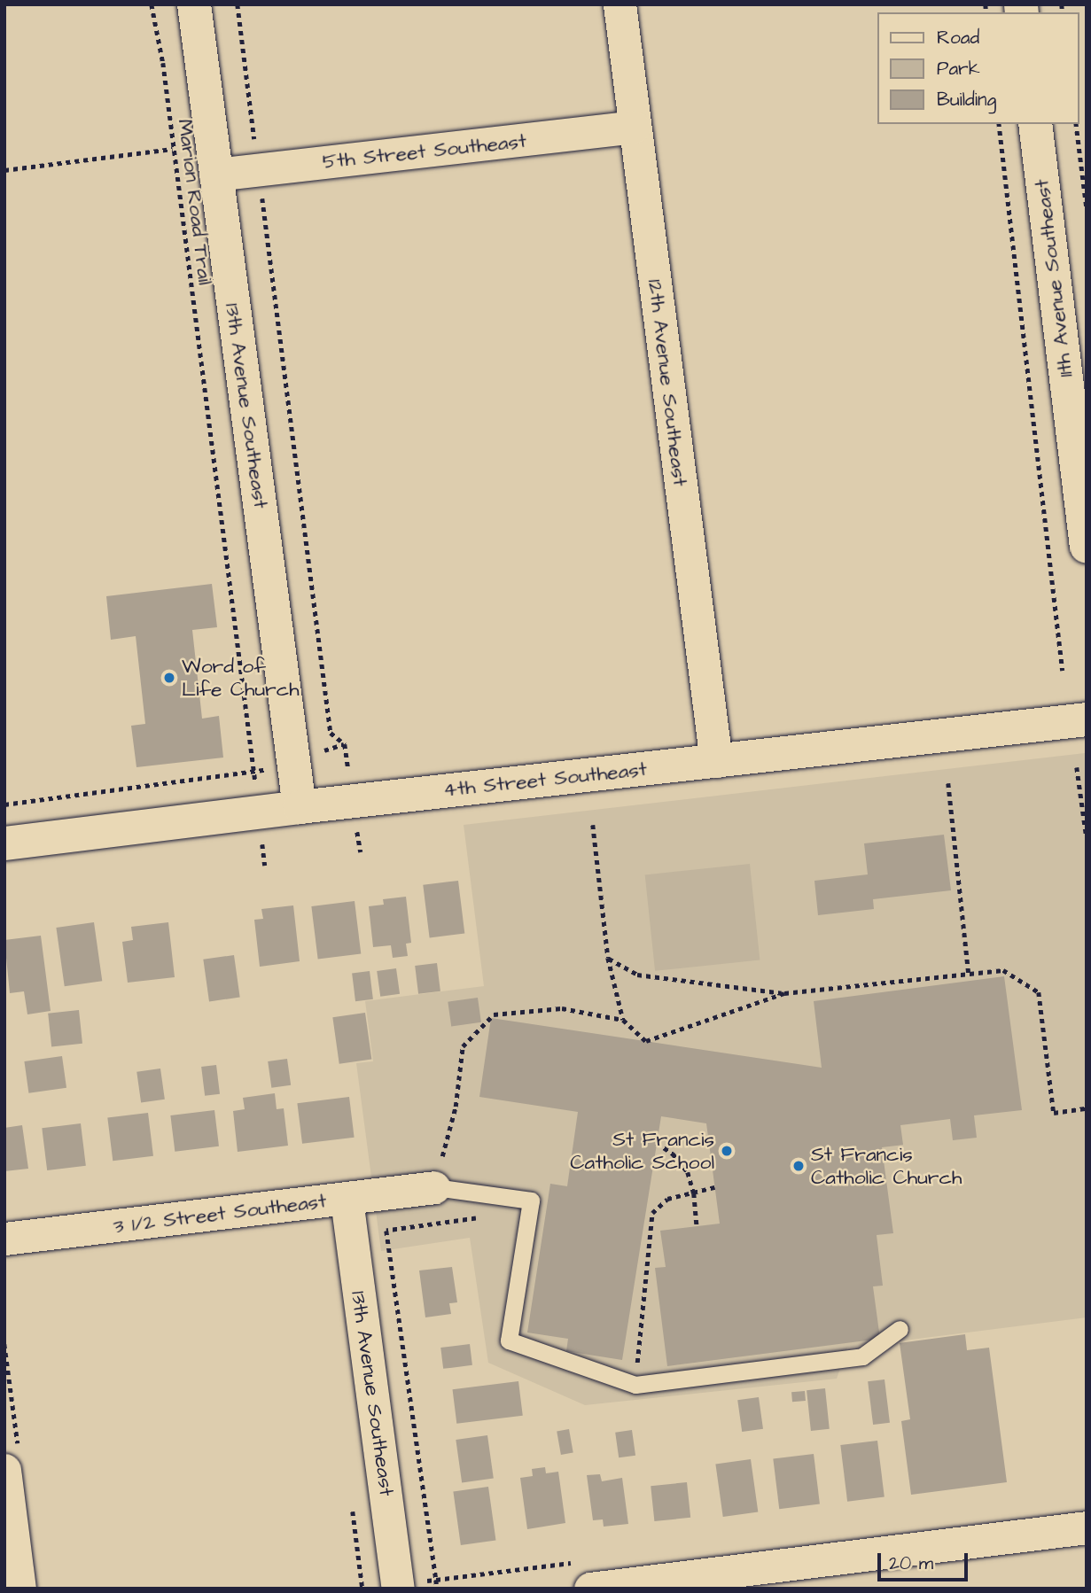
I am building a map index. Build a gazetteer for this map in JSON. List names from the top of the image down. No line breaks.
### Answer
{"streets":{"main road":["11th Avenue Southeast","13th Avenue Southeast","4th Street Southeast"],"street":["5th Street Southeast","12th Avenue Southeast","3 1/2 Street Southeast"],"path":["Marion Road Trail"]},"crossings":[["5th Street Southeast","12th Avenue Southeast"],["5th Street Southeast","13th Avenue Southeast"],["12th Avenue Southeast","4th Street Southeast"],["13th Avenue Southeast","4th Street Southeast"],["13th Avenue Southeast","3 1/2 Street Southeast"]],"places":["Word of Life Church","St Francis Catholic School","St Francis Catholic Church"],"legend":["Road","Park","Building"],"scale_bar":"20 m"}
